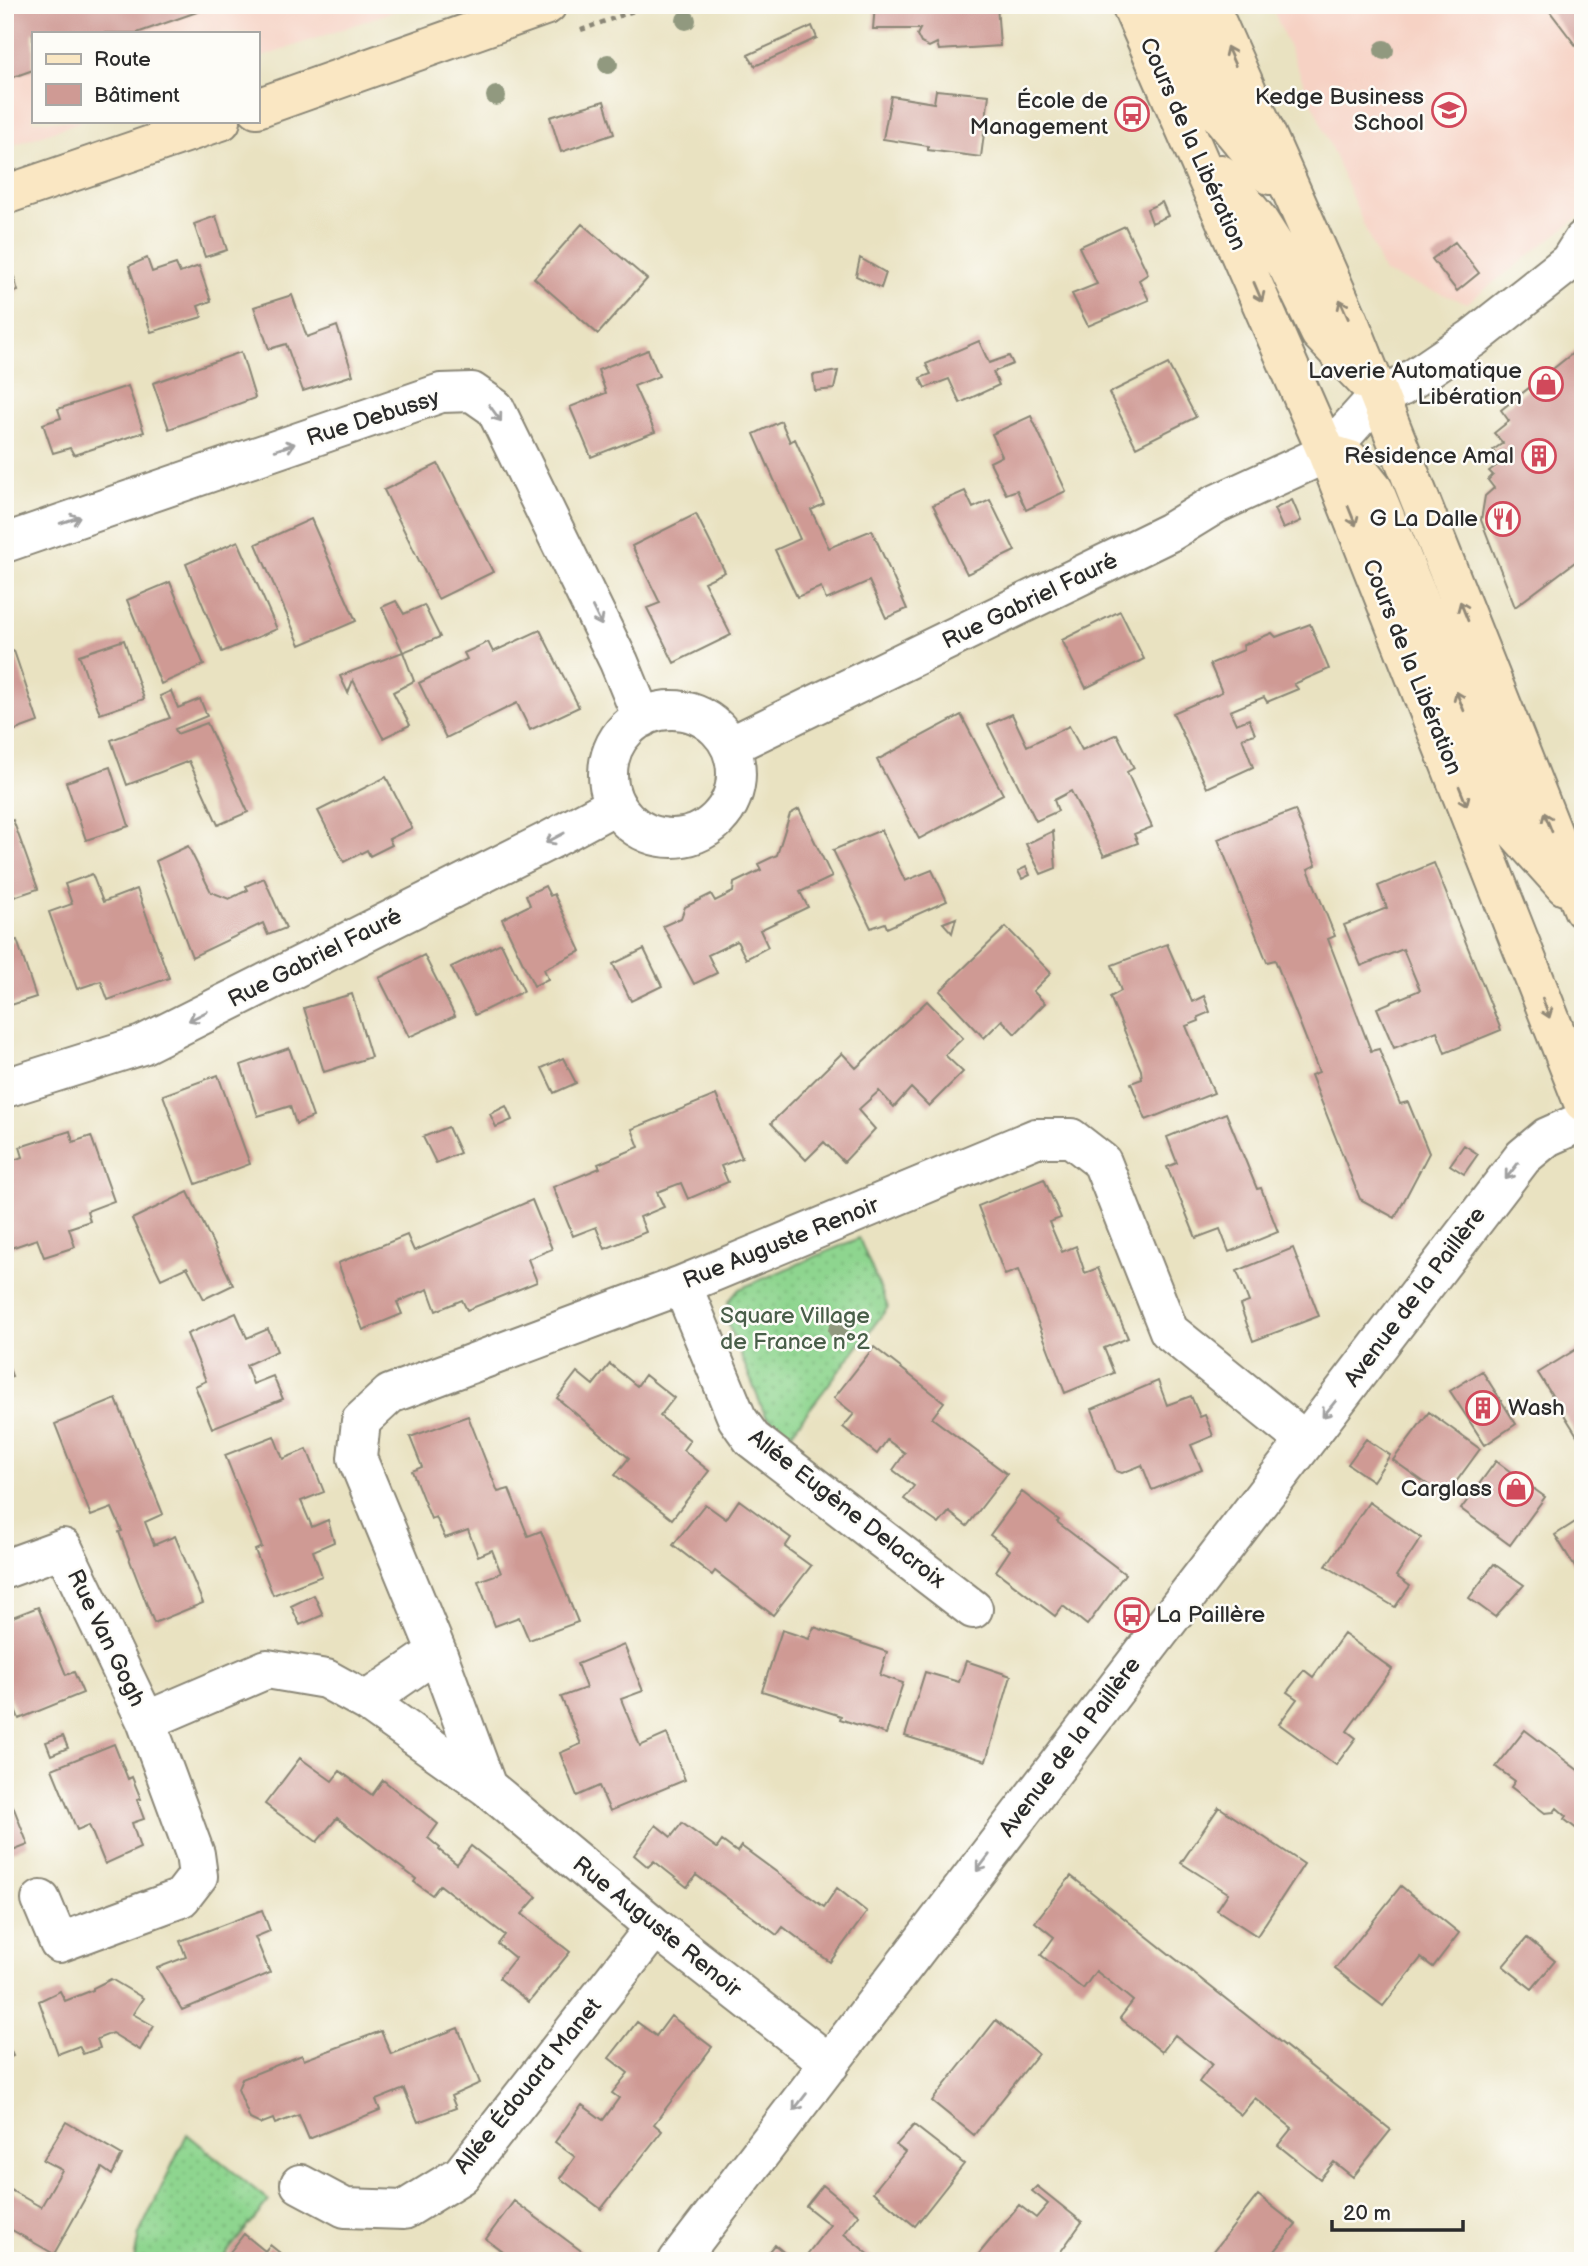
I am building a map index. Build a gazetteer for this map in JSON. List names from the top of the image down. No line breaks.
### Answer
{"streets":{"main road":["Cours de la Libération"],"street":["Rue Debussy","Rue Gabriel Fauré","Rue Auguste Renoir","Avenue de la Paillère","Allée Eugène Delacroix","Rue Van Gogh","Allée Édouard Manet"]},"crossings":[["Cours de la Libération","Rue Gabriel Fauré"],["Rue Debussy","Rue Gabriel Fauré"],["Rue Auguste Renoir","Avenue de la Paillère"],["Rue Auguste Renoir","Allée Eugène Delacroix"],["Rue Auguste Renoir","Rue Van Gogh"],["Rue Auguste Renoir","Allée Édouard Manet"]],"one_way":["Rue Gabriel Fauré","Avenue de la Paillère"],"parks":["Square Village de France n°2"],"places":{"school or university":["Kedge Business School"],"bus stop":["École de Management","La Paillère"],"shop":["Laverie Automatique Libération","Carglass"],"building":["Résidence Amal","Wash"],"restaurant":["G La Dalle"]},"legend":["Route","Bâtiment"],"scale_bar":"20 m"}
